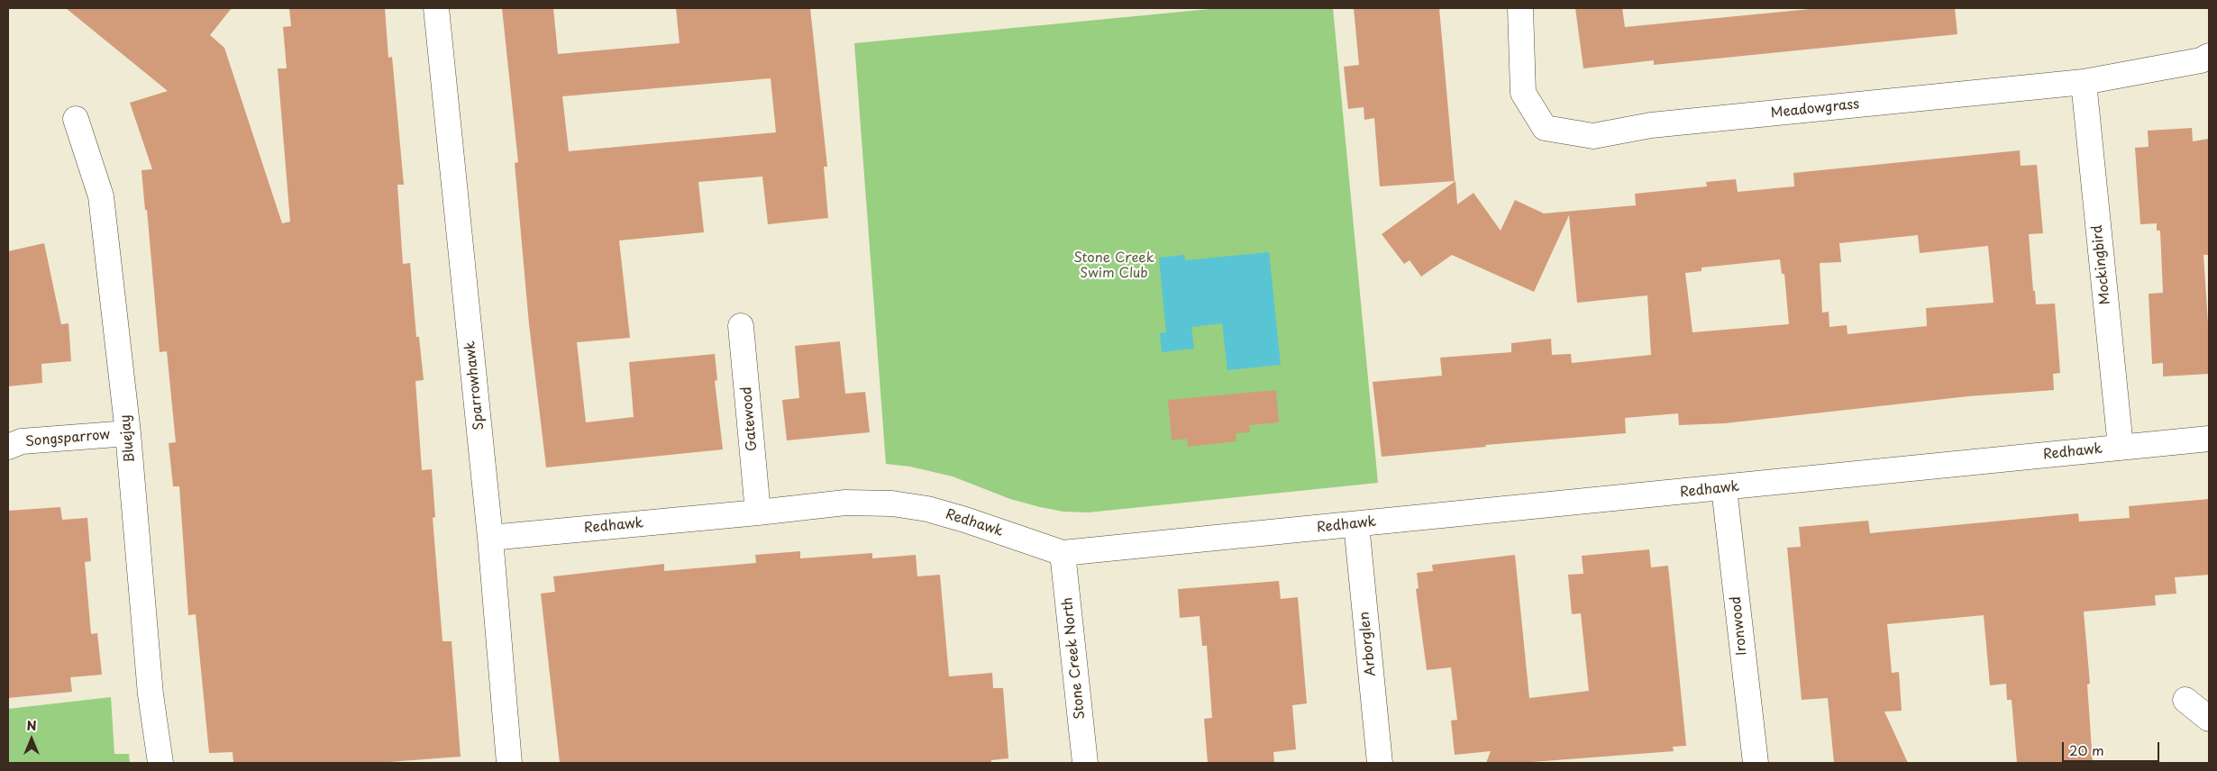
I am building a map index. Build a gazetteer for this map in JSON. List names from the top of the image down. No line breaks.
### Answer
{"streets":{"street":["Meadowgrass","Mockingbird","Sparrowhawk","Gatewood","Songsparrow","Bluejay","Redhawk","Ironwood","Arborglen","Stone Creek North"]},"crossings":[["Meadowgrass","Mockingbird"],["Mockingbird","Redhawk"],["Sparrowhawk","Redhawk"],["Gatewood","Redhawk"],["Songsparrow","Bluejay"],["Redhawk","Ironwood"],["Redhawk","Arborglen"],["Redhawk","Stone Creek North"]],"parks":["Stone Creek Swim Club"],"scale_bar":"20 m","north":"top"}
